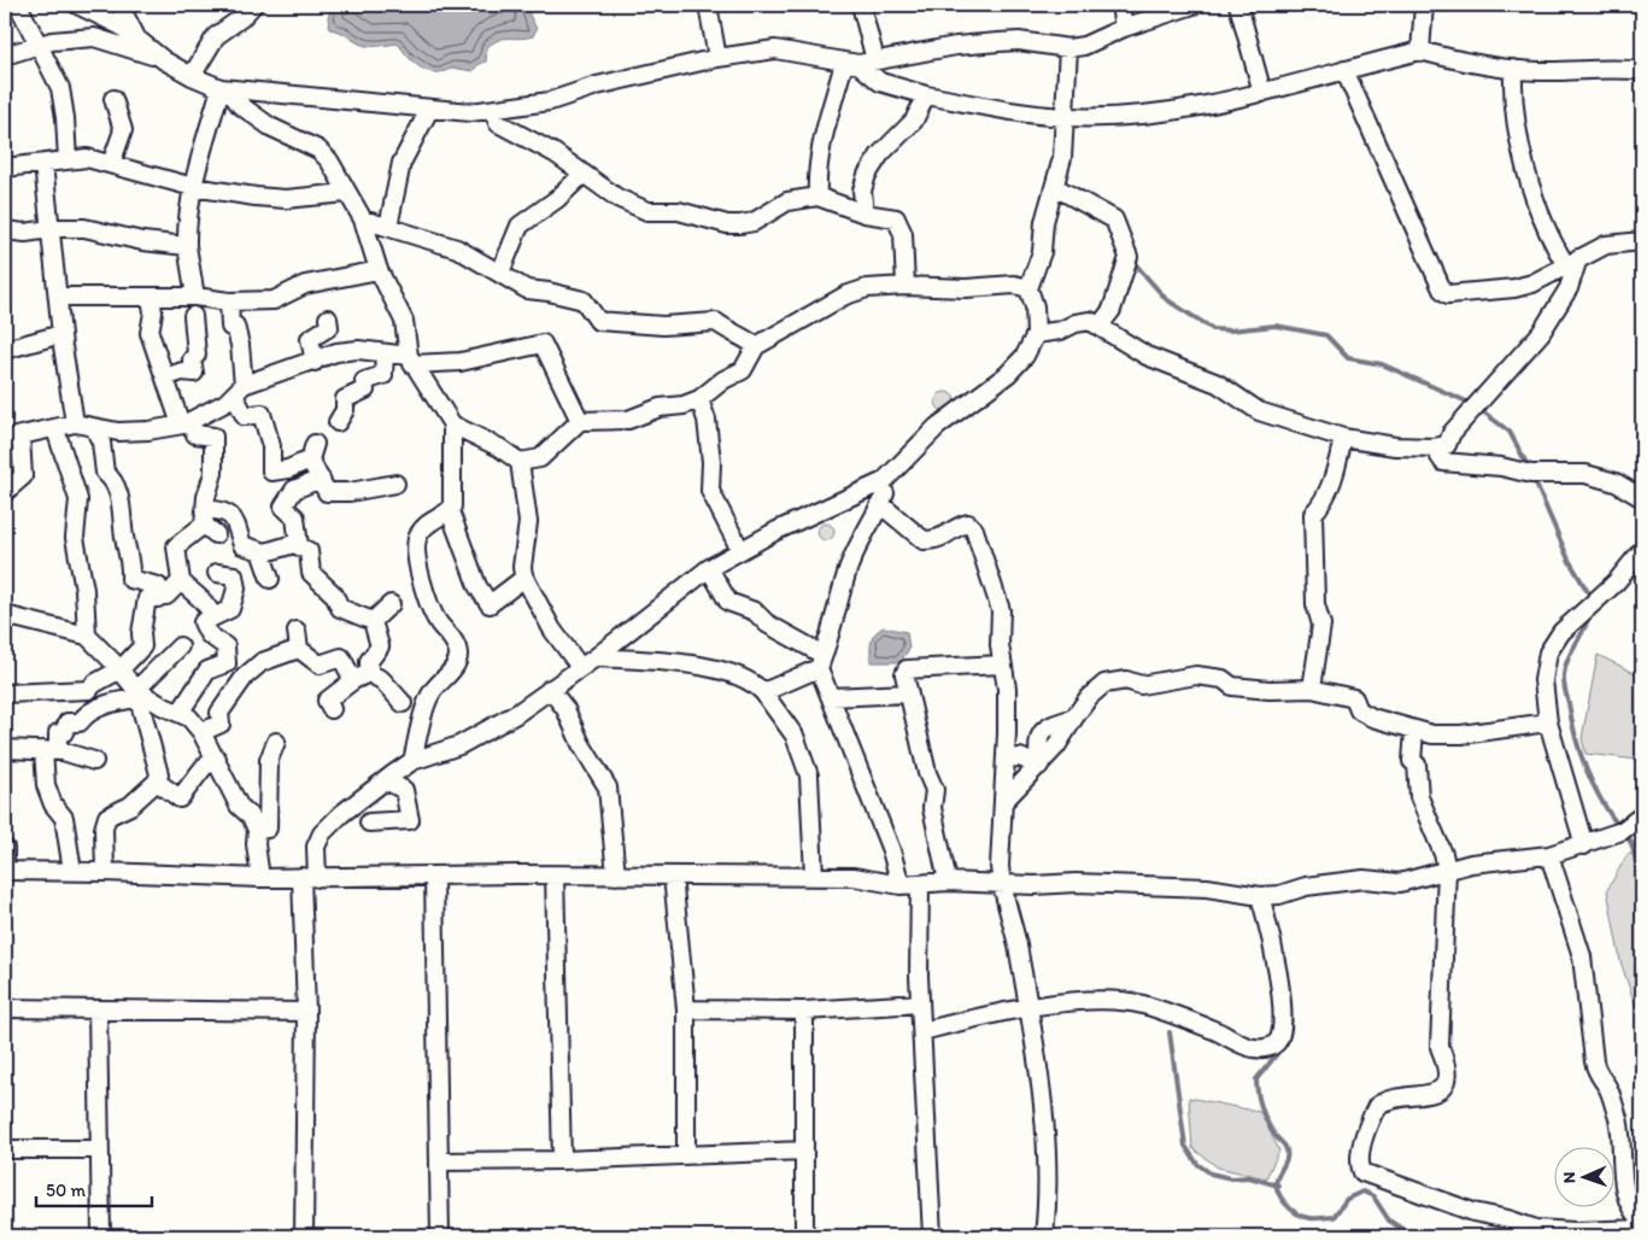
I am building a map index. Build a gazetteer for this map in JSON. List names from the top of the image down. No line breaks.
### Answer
{"scale_bar":"50 m","north":"left"}
